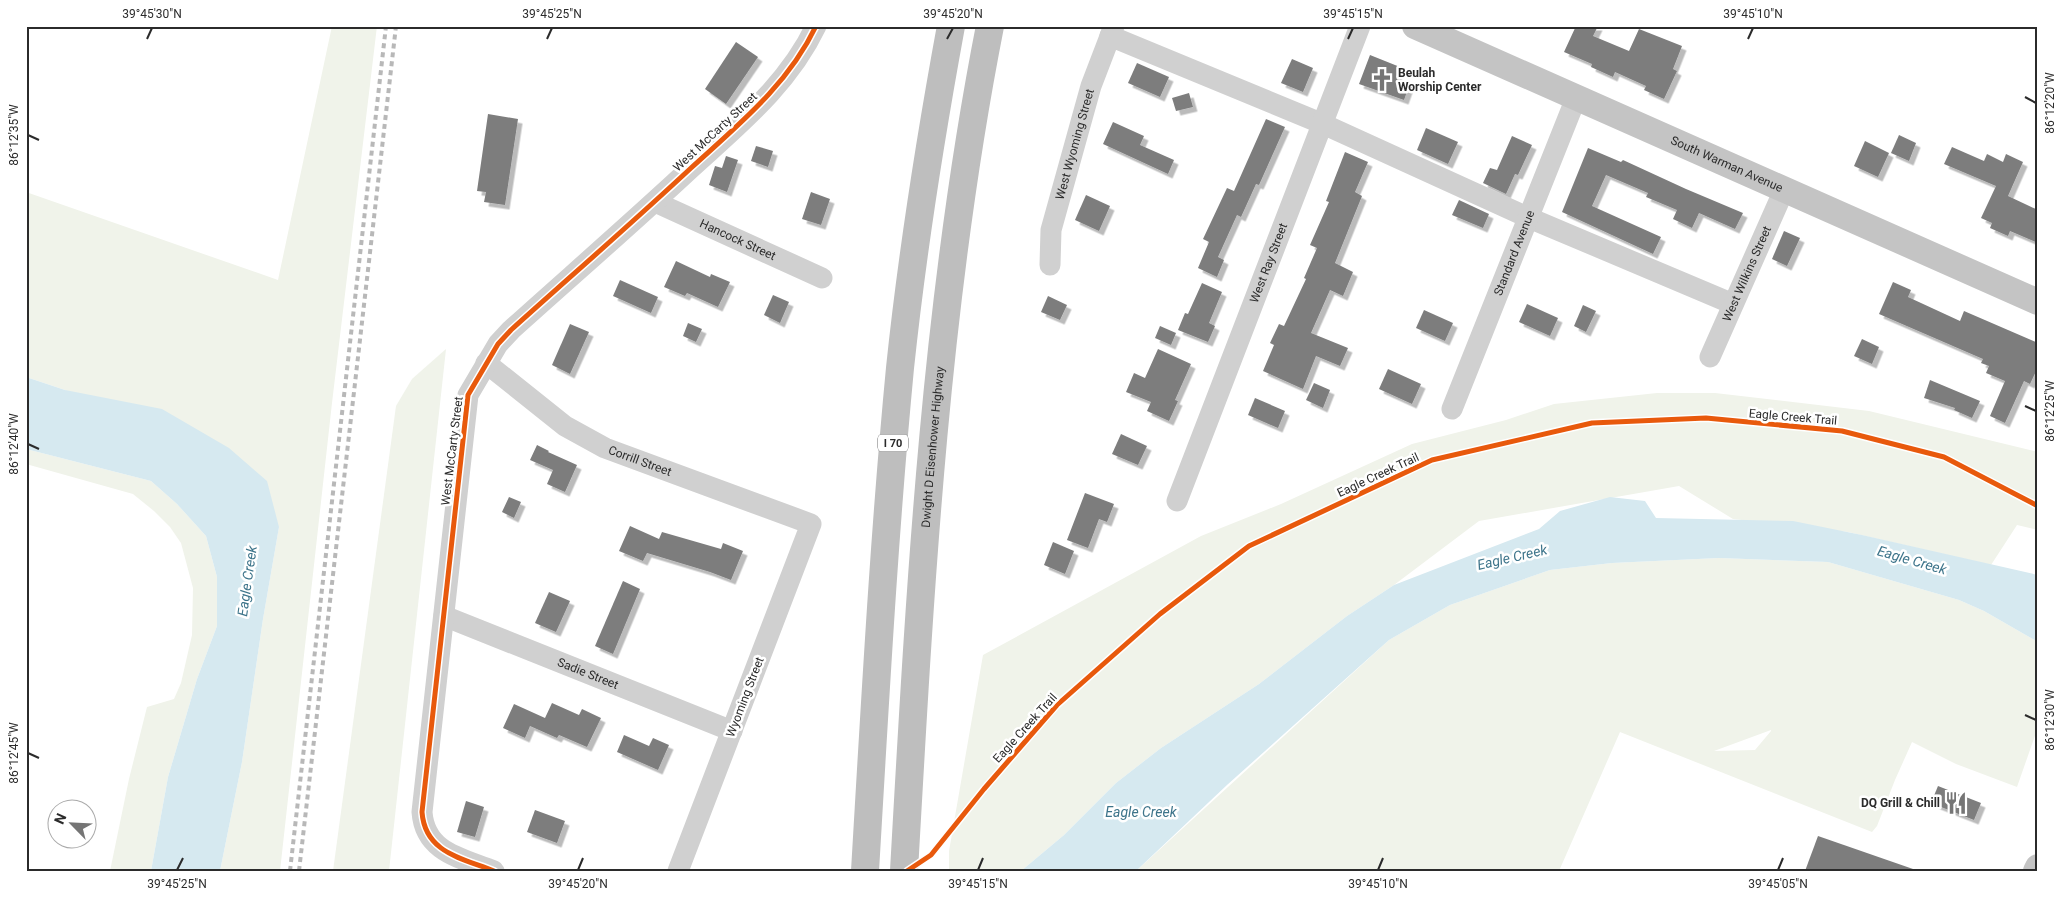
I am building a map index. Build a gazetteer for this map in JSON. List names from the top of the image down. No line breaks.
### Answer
{"streets":{"highway":["I 70","Dwight D Eisenhower Highway"],"main road":["South Warman Avenue"],"street":["West McCarty Street","West Wyoming Street","Hancock Street","Standard Avenue","West Ray Street","West Wilkins Street","Corrill Street","Sadie Street","Wyoming Street"],"cycle path":["Eagle Creek Trail"]},"crossings":[["West McCarty Street","Hancock Street"],["West McCarty Street","Corrill Street"],["West McCarty Street","Sadie Street"],["South Warman Avenue","Standard Avenue"],["South Warman Avenue","West Wilkins Street"],["Corrill Street","Wyoming Street"],["Sadie Street","Wyoming Street"]],"water":["Eagle Creek"],"places":{"church":["Beulah Worship Center"],"restaurant":["DQ Grill & Chill"]},"north":"top left","coordinates":["39°45'30\"N","39°45'25\"N","39°45'20\"N","39°45'15\"N","39°45'10\"N","86°12'20\"W","86°12'35\"W","86°12'25\"W","86°12'40\"W","86°12'30\"W","86°12'45\"W","39°45'05\"N"]}
